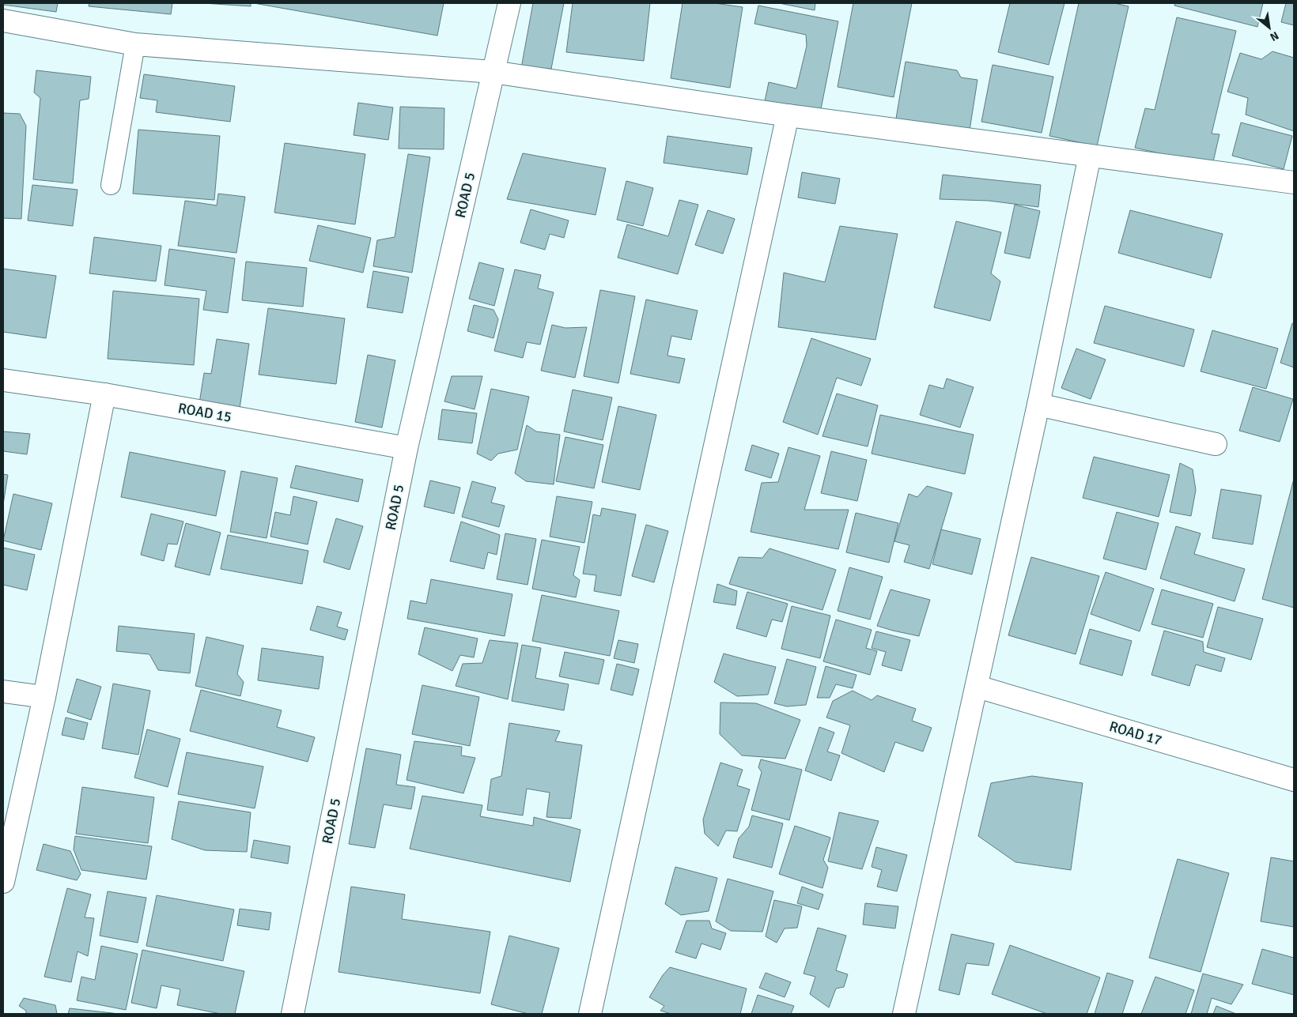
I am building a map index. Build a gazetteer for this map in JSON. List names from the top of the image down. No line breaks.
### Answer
{"streets":{"street":["ROAD 5","ROAD 15","ROAD 17"]},"crossings":[["ROAD 5","ROAD 15"]],"north":"bottom right"}
